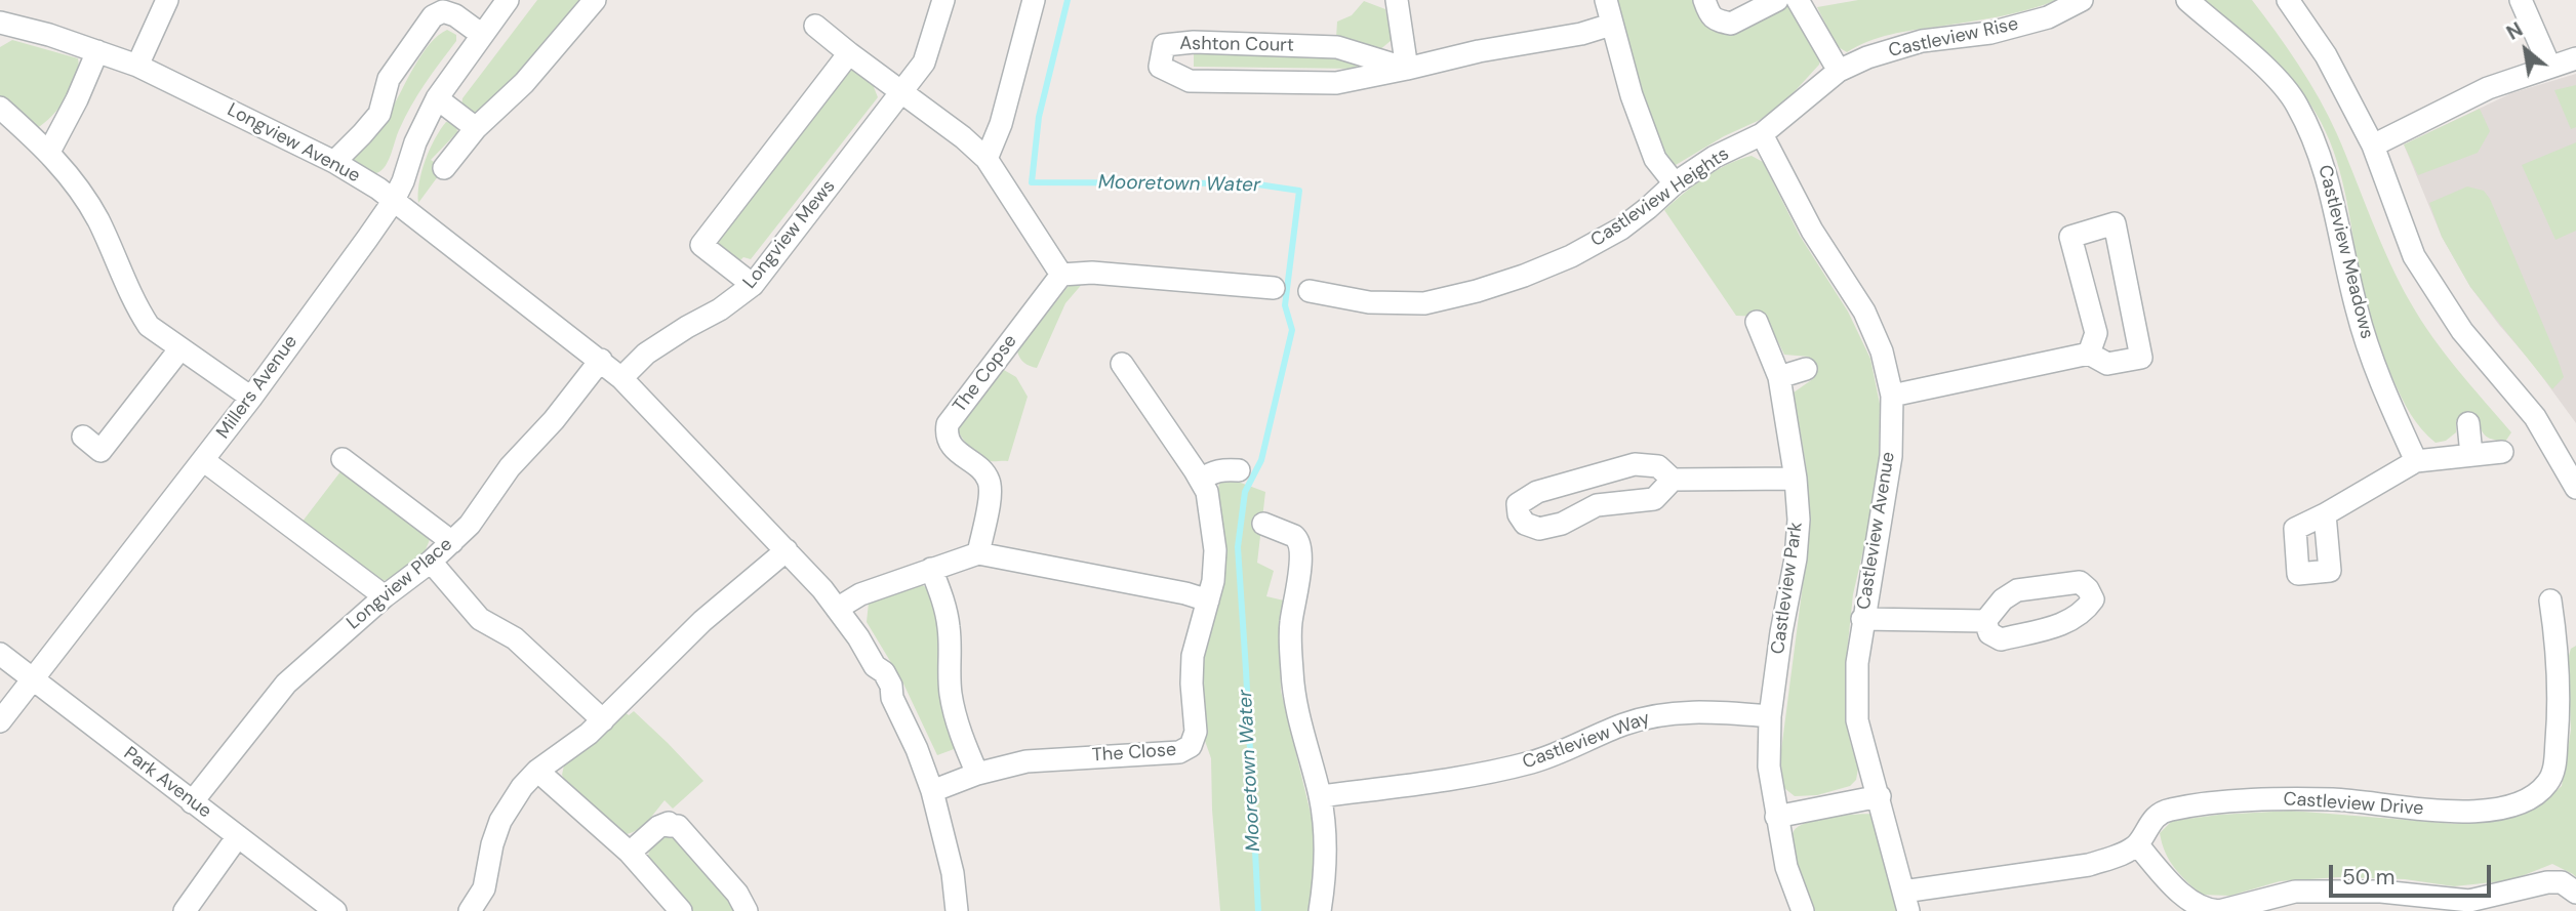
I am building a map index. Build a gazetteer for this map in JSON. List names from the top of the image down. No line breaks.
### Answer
{"streets":{"street":["Castleview Rise","Ashton Court","Longview Avenue","Castleview Heights","Longview Mews","Castleview Meadows","The Copse","Millers Avenue","Castleview Avenue","Longview Place","Castleview Park","Castleview Way","The Close","Park Avenue","Castleview Drive"]},"crossings":[["Castleview Rise","Castleview Heights"],["Castleview Rise","Castleview Avenue"],["Longview Avenue","Longview Mews"],["Longview Avenue","Millers Avenue"],["Longview Avenue","Longview Place"],["Castleview Heights","Castleview Avenue"],["Millers Avenue","Park Avenue"],["Castleview Avenue","Castleview Drive"],["Longview Place","Park Avenue"],["Castleview Park","Castleview Way"]],"water":["Mooretown Water"],"scale_bar":"50 m","north":"top left"}
